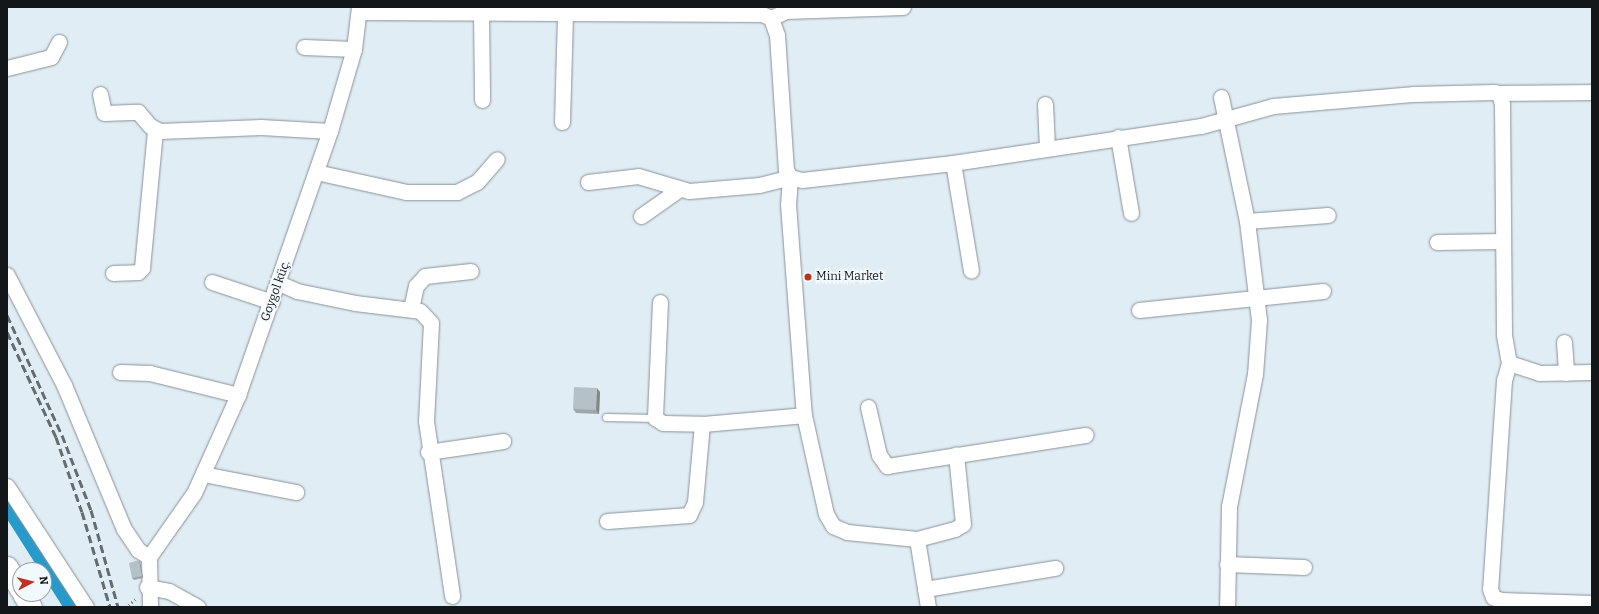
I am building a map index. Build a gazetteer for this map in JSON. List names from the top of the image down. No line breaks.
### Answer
{"streets":{"street":["Goygol küç."]},"places":["Mini Market"],"north":"right"}
